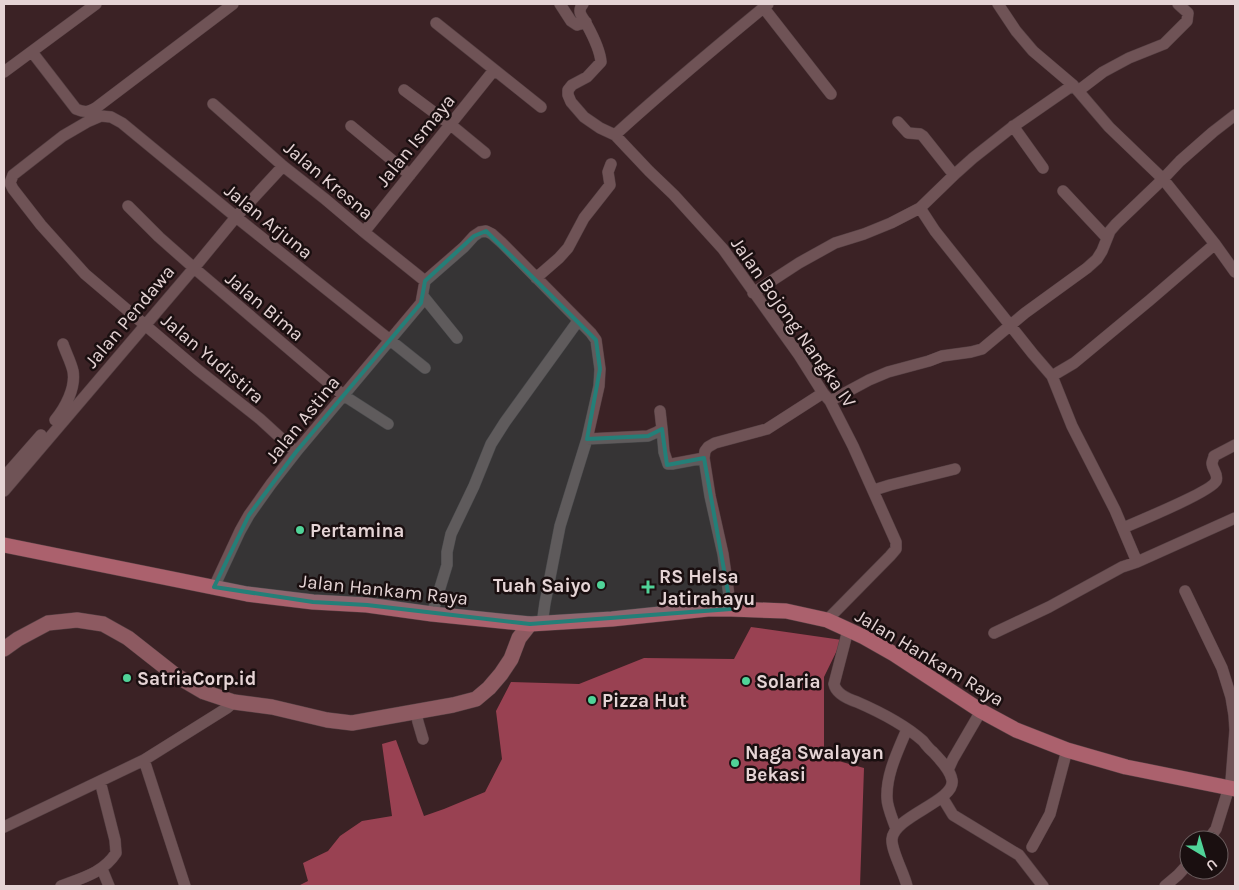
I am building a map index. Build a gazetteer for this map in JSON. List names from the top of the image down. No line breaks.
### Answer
{"streets":{"main road":["Jalan Hankam Raya"],"street":["Jalan Ismaya","Jalan Kresna","Jalan Arjuna","Jalan Bima","Jalan Pendawa","Jalan Bojong Nangka IV","Jalan Yudistira","Jalan Astina"]},"crossings":[["Jalan Ismaya","Jalan Kresna"],["Jalan Kresna","Jalan Pendawa"],["Jalan Kresna","Jalan Astina"],["Jalan Arjuna","Jalan Pendawa"],["Jalan Arjuna","Jalan Yudistira"],["Jalan Arjuna","Jalan Astina"],["Jalan Bima","Jalan Pendawa"],["Jalan Bima","Jalan Astina"],["Jalan Pendawa","Jalan Yudistira"],["Jalan Bojong Nangka IV","Jalan Hankam Raya"],["Jalan Yudistira","Jalan Astina"],["Jalan Astina","Jalan Hankam Raya"]],"places":{"other":["Pertamina","Tuah Saiyo","SatriaCorp.id","Solaria","Pizza Hut","Naga Swalayan Bekasi"],"health":["RS Helsa Jatirahayu"]},"north":"bottom right"}
